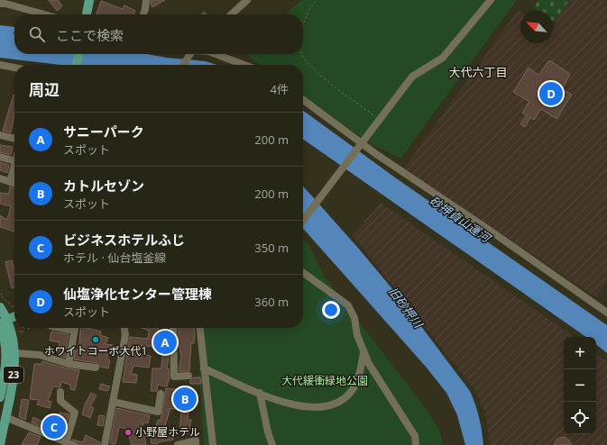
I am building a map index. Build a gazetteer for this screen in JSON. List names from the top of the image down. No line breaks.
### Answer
{"streets":{"main road":["23"]},"districts":["大代六丁目"],"water":["砂押貞山運河","旧砂押川"],"parks":["大代緩衝緑地公園"],"places":["ホワイトコーポ大代1","小野屋ホテル"],"north":"top left","page":{"search":"ここで検索","heading":["周辺","4件"],"pins":["D","A","B","C"],"list":[{"mark":"A","name":"サニーパーク","note":"スポット","value":"200 m"},{"mark":"B","name":"カトルセゾン","note":"スポット","value":"200 m"},{"mark":"C","name":"ビジネスホテルふじ","note":"ホテル · 仙台塩釜線","value":"350 m"},{"mark":"D","name":"仙塩浄化センター管理棟","note":"スポット","value":"360 m"}],"map_buttons":["+","−"]}}
